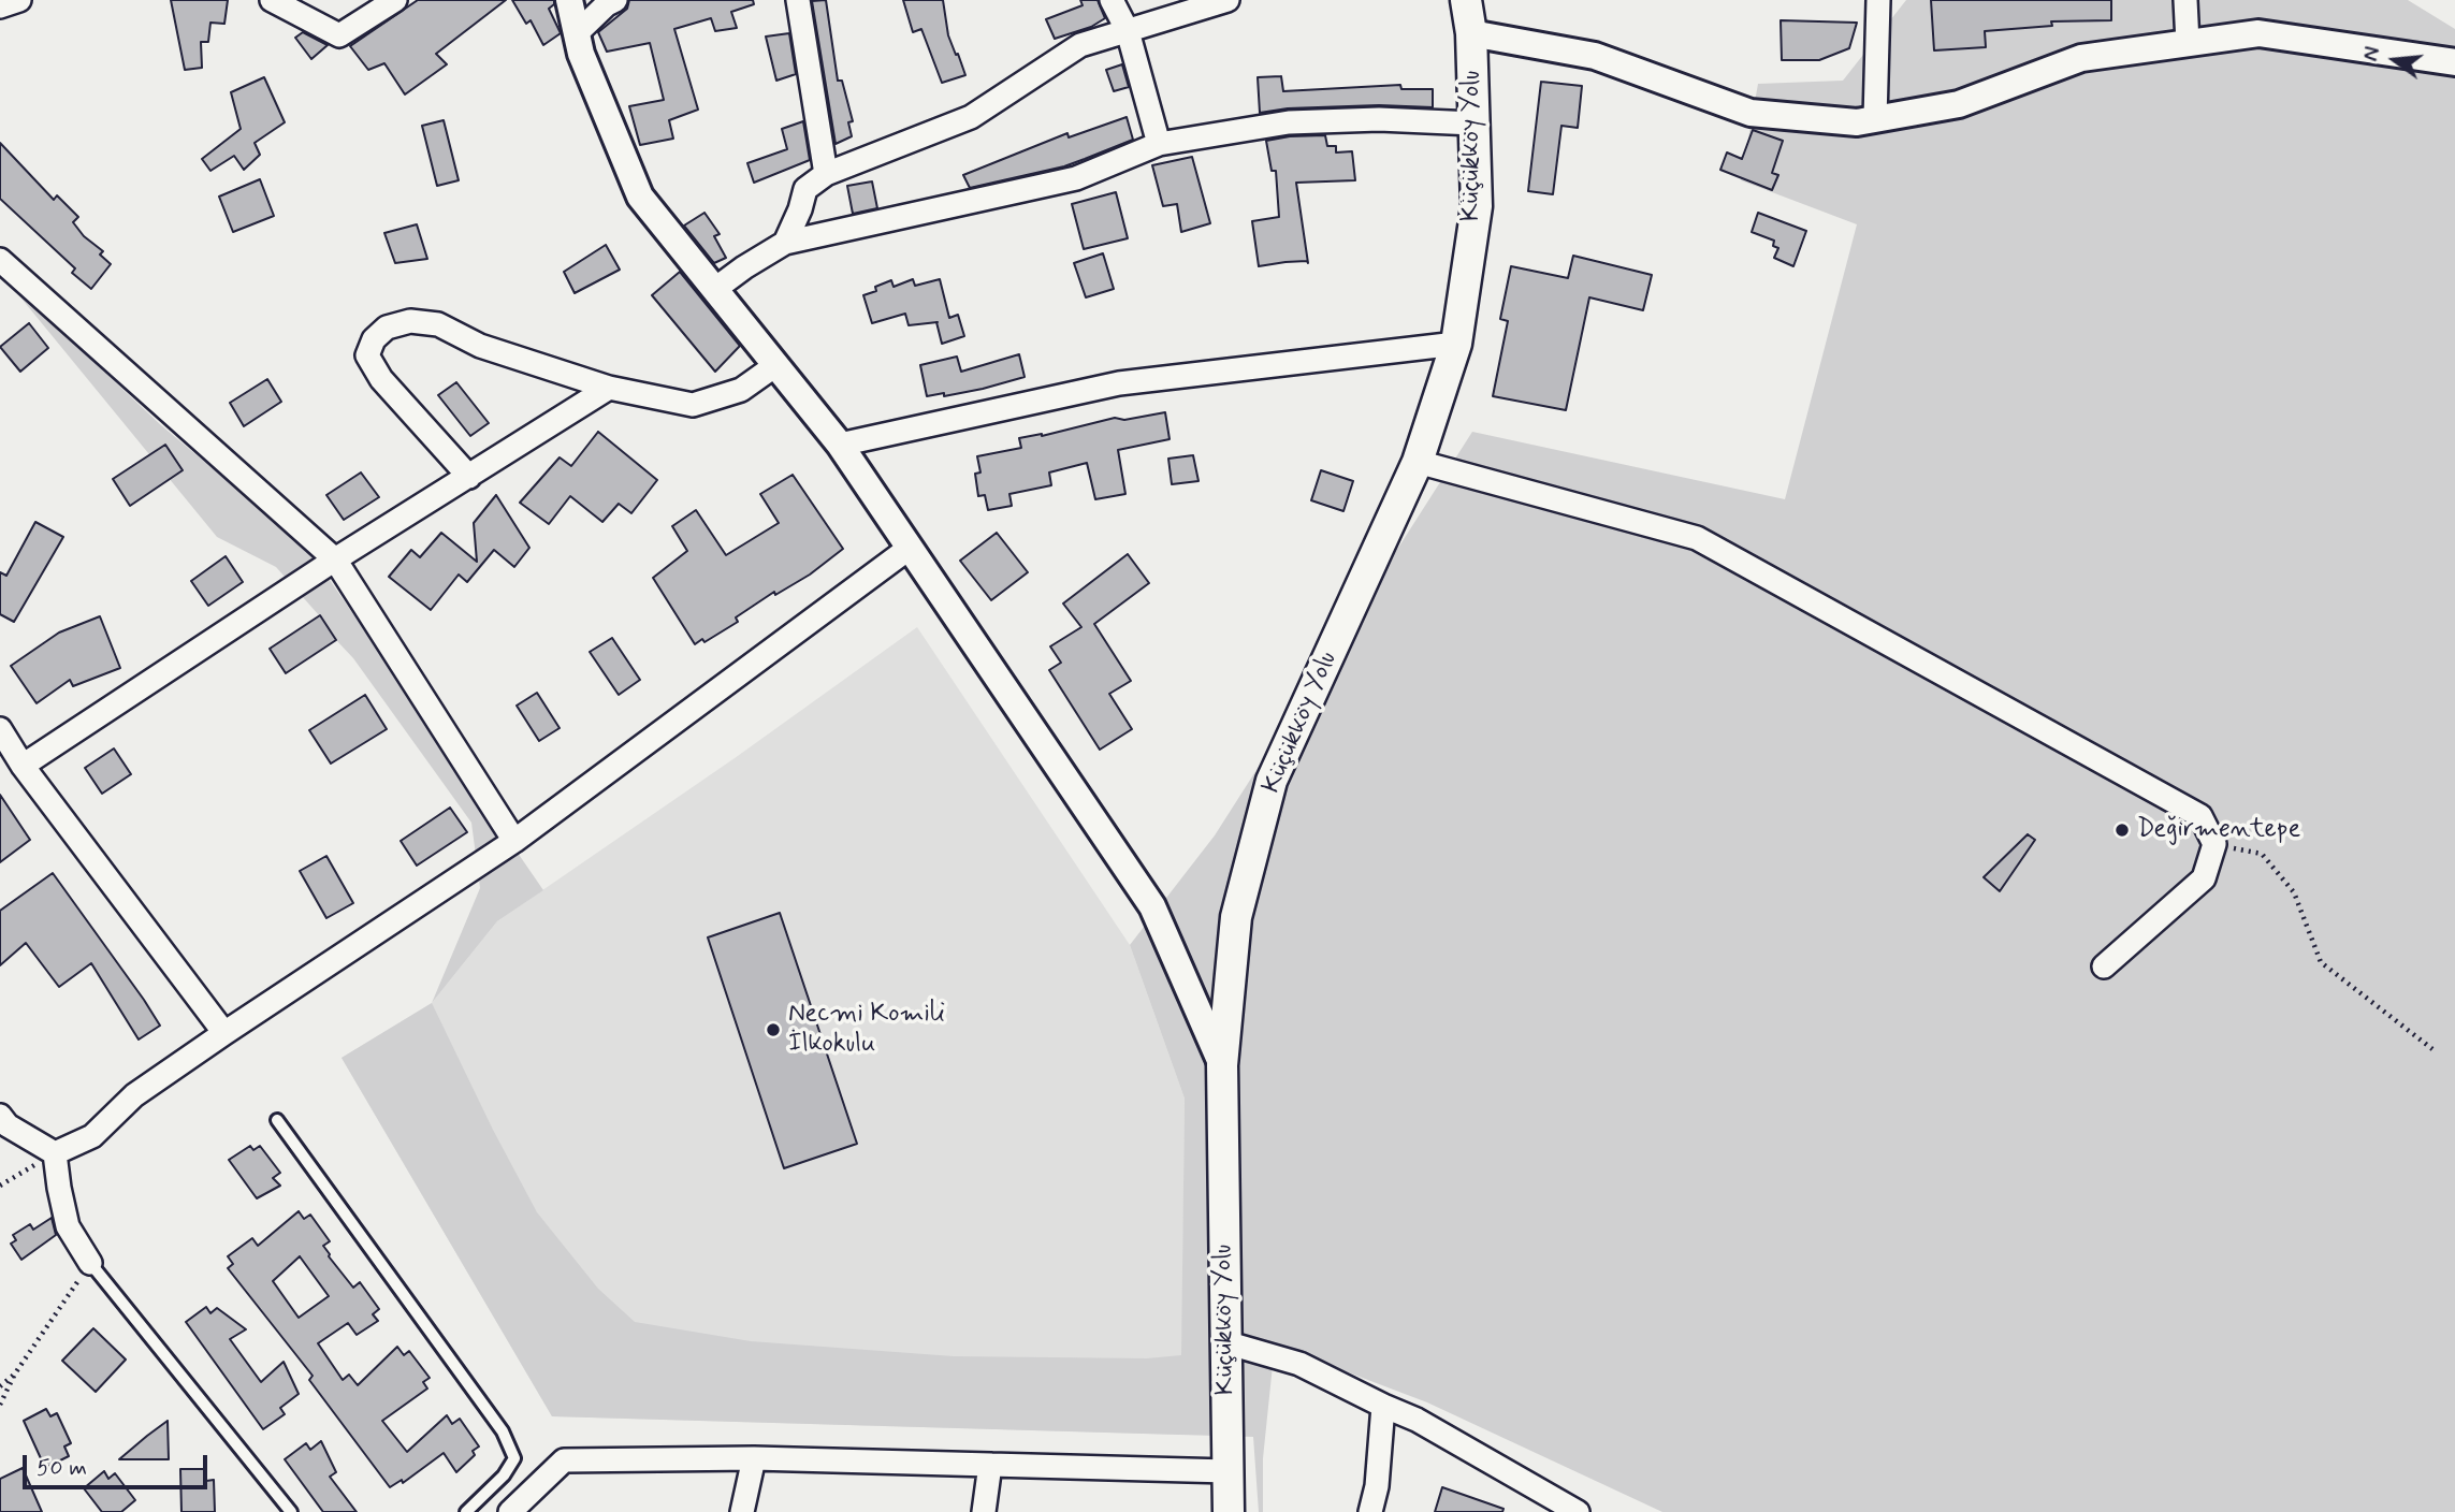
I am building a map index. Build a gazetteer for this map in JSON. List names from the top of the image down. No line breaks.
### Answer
{"streets":{"main road":["Küçükköy Yolu"]},"places":["Değirmentepe","Necmi Komili İlkokulu"],"scale_bar":"50 m","north":"left"}
